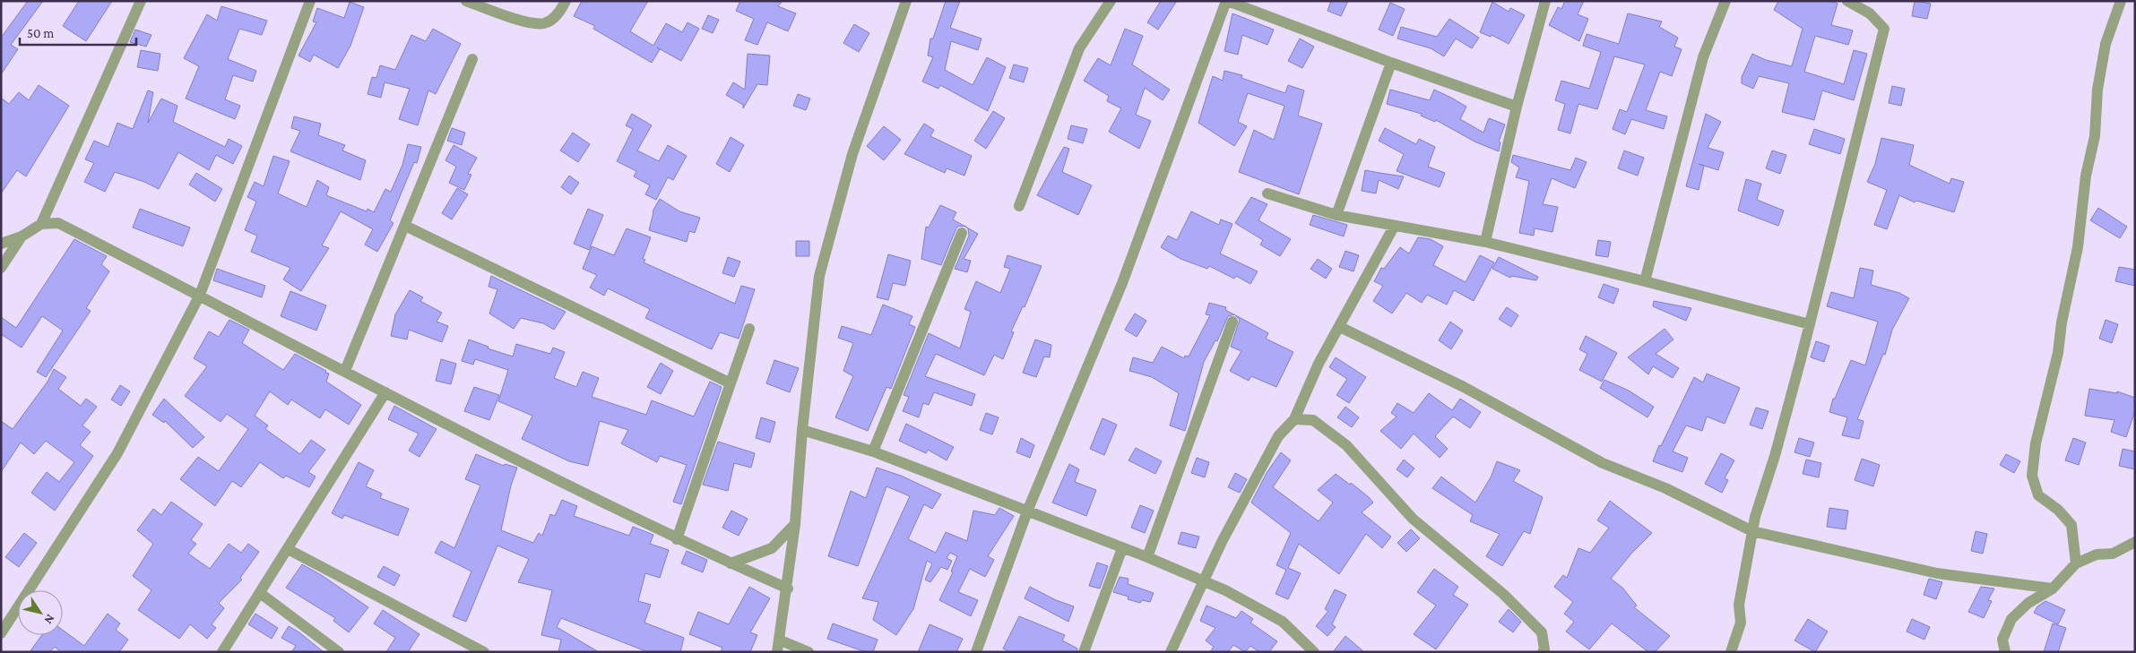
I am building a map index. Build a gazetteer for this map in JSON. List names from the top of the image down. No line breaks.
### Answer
{"scale_bar":"50 m","north":"bottom right"}
